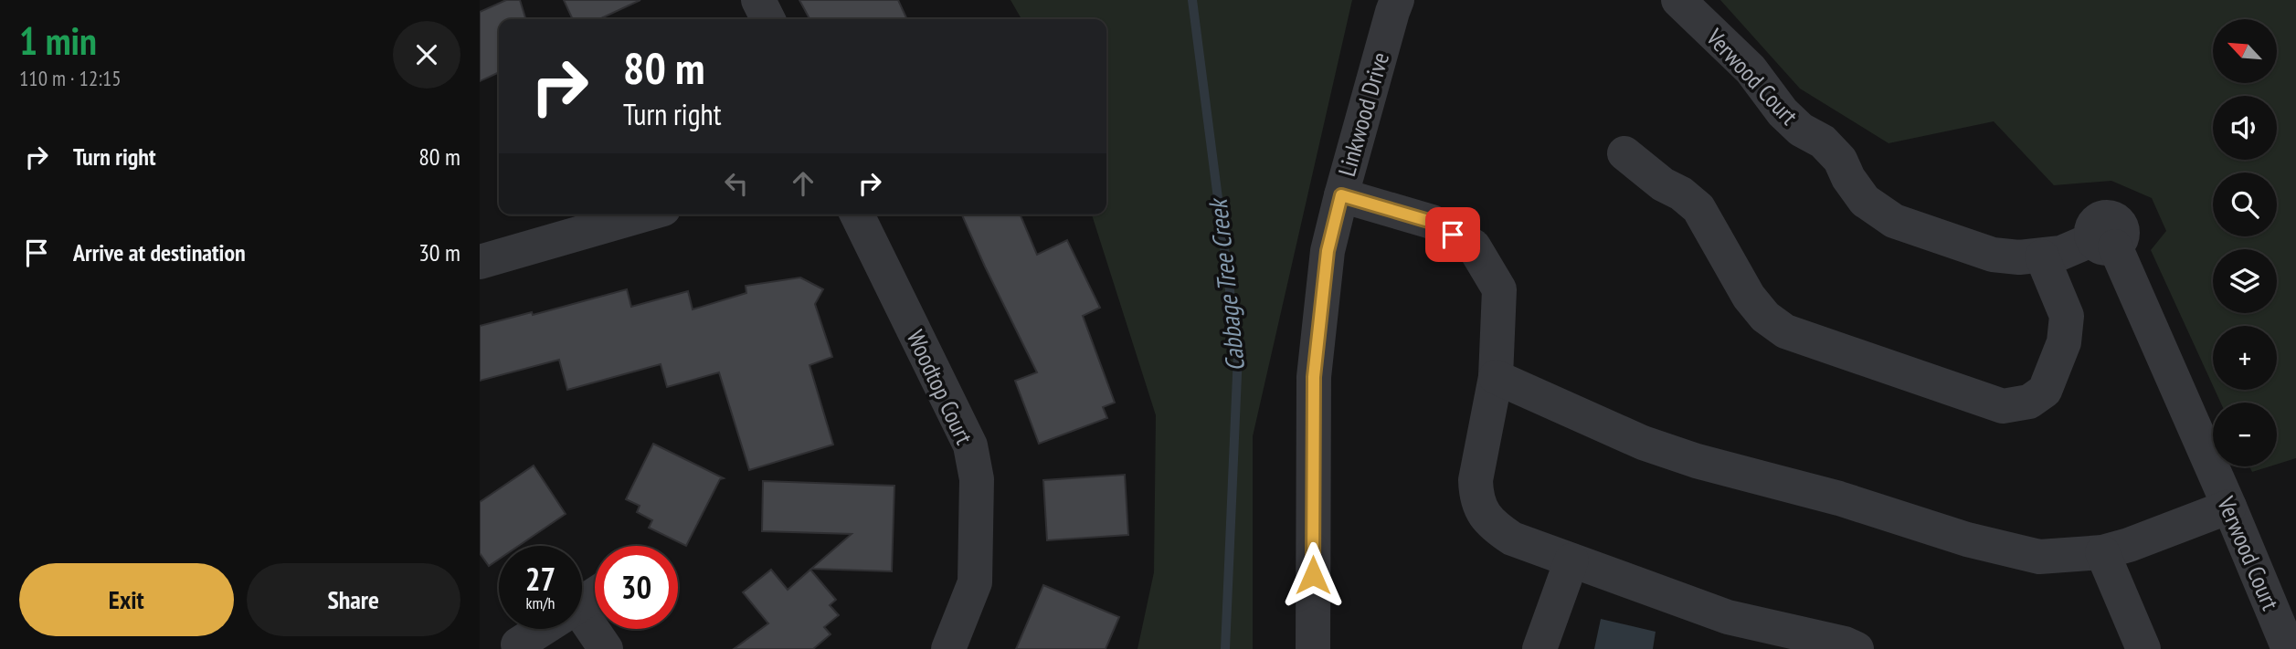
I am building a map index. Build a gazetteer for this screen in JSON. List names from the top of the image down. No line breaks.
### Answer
{"streets":{"street":["Verwood Court","Linkwood Drive","Woodtop Court"]},"water":["Cabbage Tree Creek"],"north":"top left","page":{"heading":["1 min","110 m · 12:15"],"map_buttons":["+","−"],"turn":["80 m","Turn right"],"list":[{"name":"Turn right","value":"80 m"},{"name":"Arrive at destination","value":"30 m"}],"speed":"27 km/h","limit":"30","buttons":["Exit","Share"]}}
